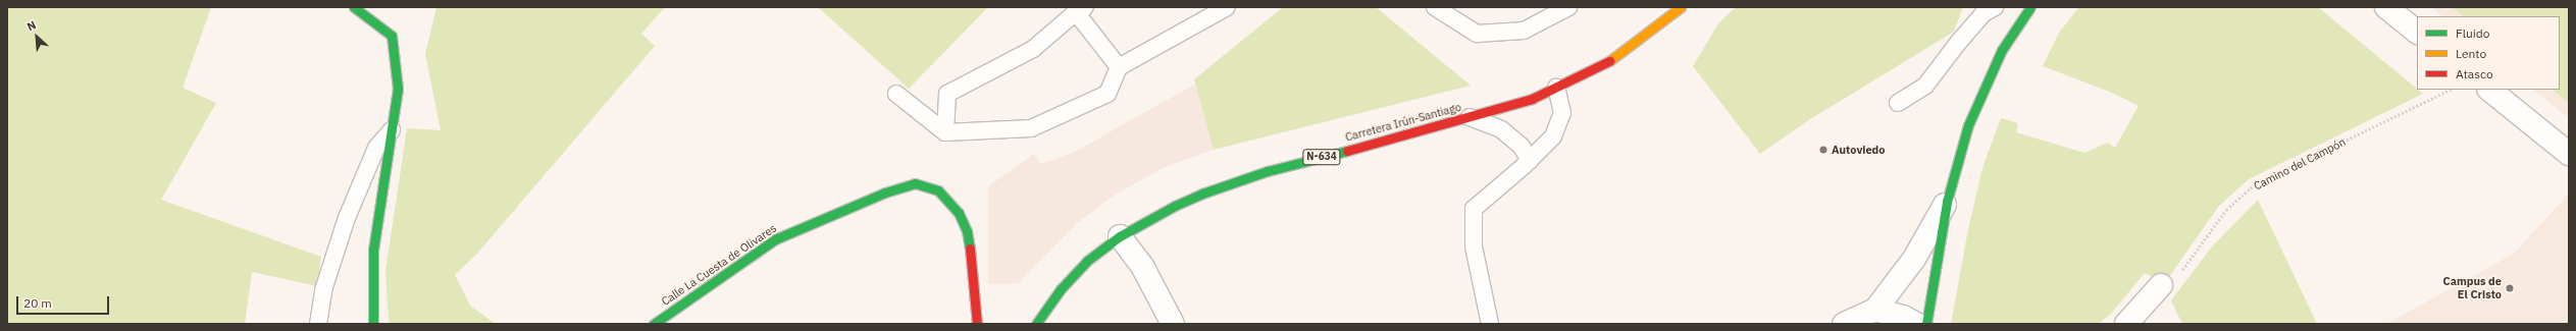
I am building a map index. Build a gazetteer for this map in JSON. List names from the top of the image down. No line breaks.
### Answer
{"streets":{"main road":["Carretera Irún-Santiago","N-634","Calle La Cuesta de Olivares"],"path":["Camino del Campón"]},"places":["Autoviedo","Campus de El Cristo"],"legend":["Fluido","Lento","Atasco"],"scale_bar":"20 m","north":"top left"}
